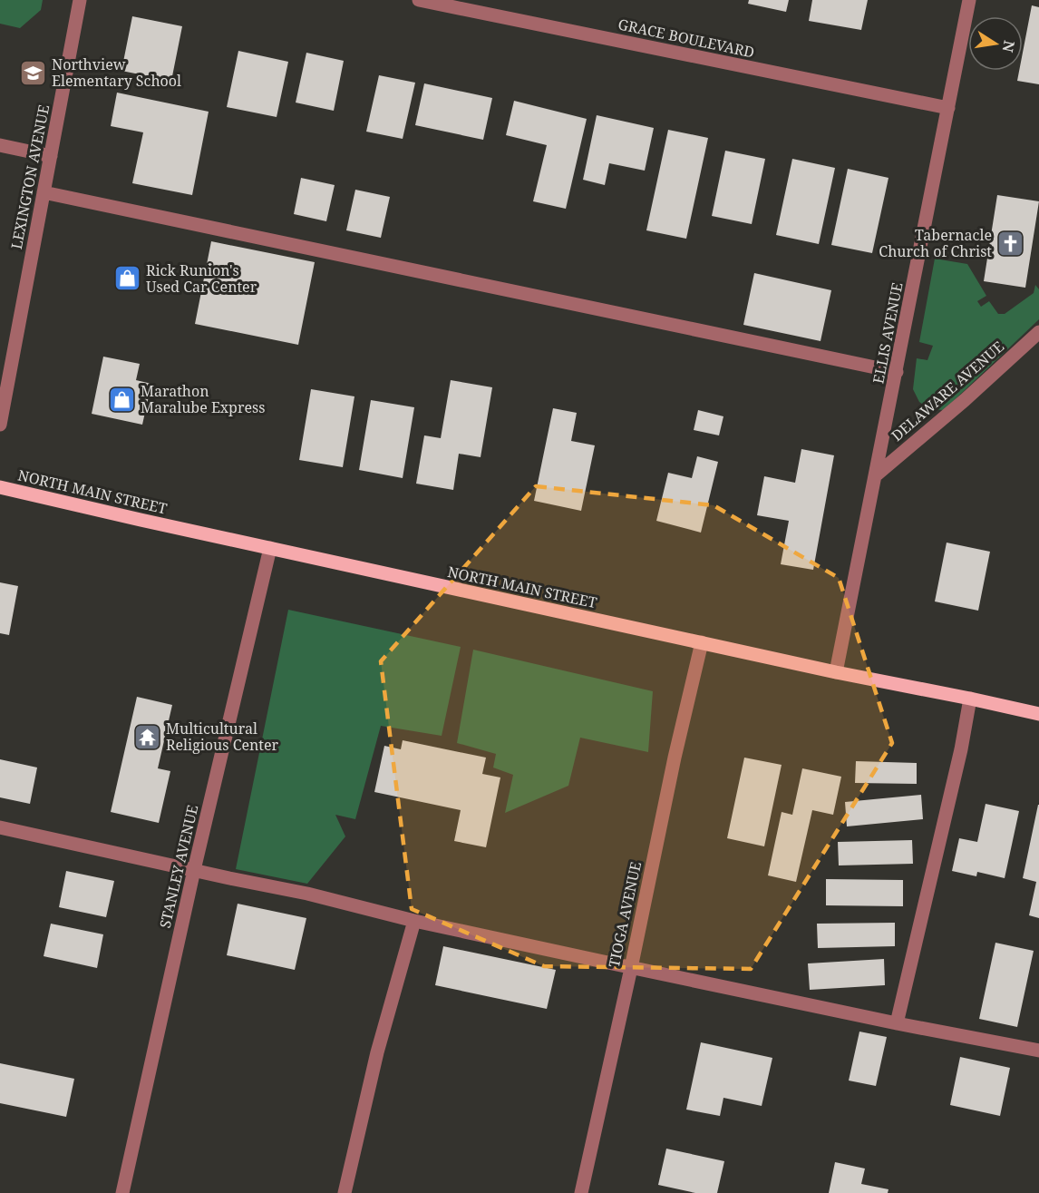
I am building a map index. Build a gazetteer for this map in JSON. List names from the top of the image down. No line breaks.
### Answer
{"streets":{"main road":["NORTH MAIN STREET"],"street":["GRACE BOULEVARD","LEXINGTON AVENUE","ELLIS AVENUE","DELAWARE AVENUE","STANLEY AVENUE","TIOGA AVENUE"]},"crossings":[["GRACE BOULEVARD","ELLIS AVENUE"],["ELLIS AVENUE","DELAWARE AVENUE"],["ELLIS AVENUE","NORTH MAIN STREET"],["NORTH MAIN STREET","STANLEY AVENUE"],["NORTH MAIN STREET","TIOGA AVENUE"]],"places":{"school or university":["Northview Elementary School"],"church":["Tabernacle Church of Christ"],"shop":["Rick Runion's Used Car Center","Marathon Maralube Express"],"temple":["Multicultural Religious Center"]},"north":"right"}
